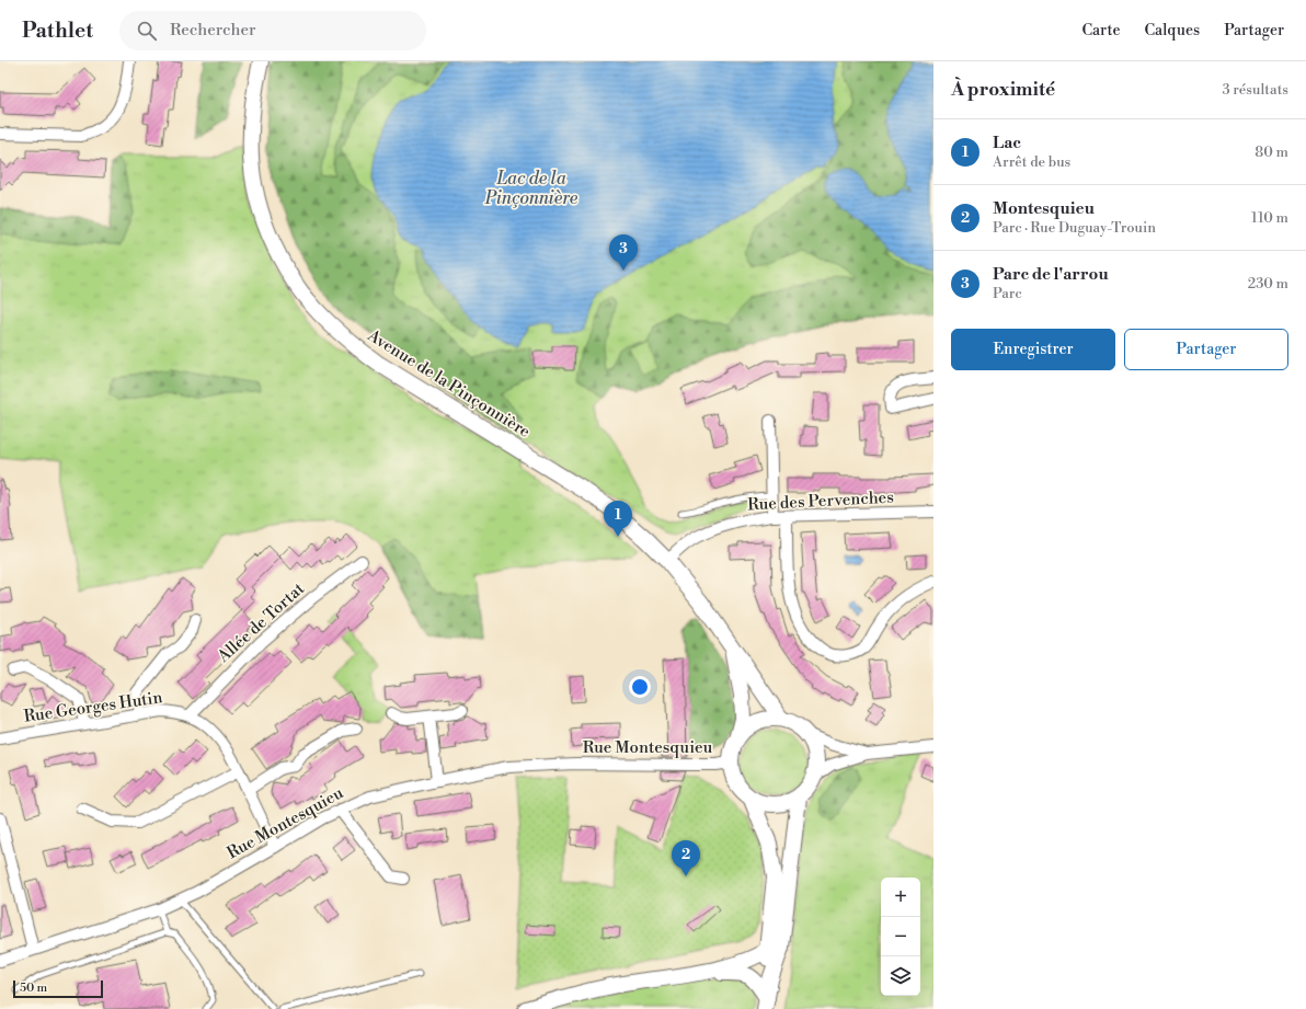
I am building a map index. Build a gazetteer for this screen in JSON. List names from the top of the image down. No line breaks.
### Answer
{"streets":{"main road":["Avenue de la Pinçonnière"],"street":["Rue des Pervenches","Allée de Tortat","Rue Georges Hutin","Rue Montesquieu"]},"crossings":[["Avenue de la Pinçonnière","Rue des Pervenches"],["Avenue de la Pinçonnière","Rue Montesquieu"],["Allée de Tortat","Rue Georges Hutin"],["Rue Georges Hutin","Rue Montesquieu"]],"water":["Lac de la Pinçonnière"],"scale_bar":"50 m","page":{"header":"Pathlet","search":"Rechercher","nav":["Carte","Calques","Partager"],"heading":["À proximité","3 résultats"],"list":[{"mark":"1","name":"Lac","note":"Arrêt de bus","value":"80 m"},{"mark":"2","name":"Montesquieu","note":"Parc · Rue Duguay-Trouin","value":"110 m"},{"mark":"3","name":"Parc de l'arrou","note":"Parc","value":"230 m"}],"pins":["3","1","2"],"buttons":["Enregistrer","Partager"],"map_buttons":["+","−"],"scale":"50 m"}}
